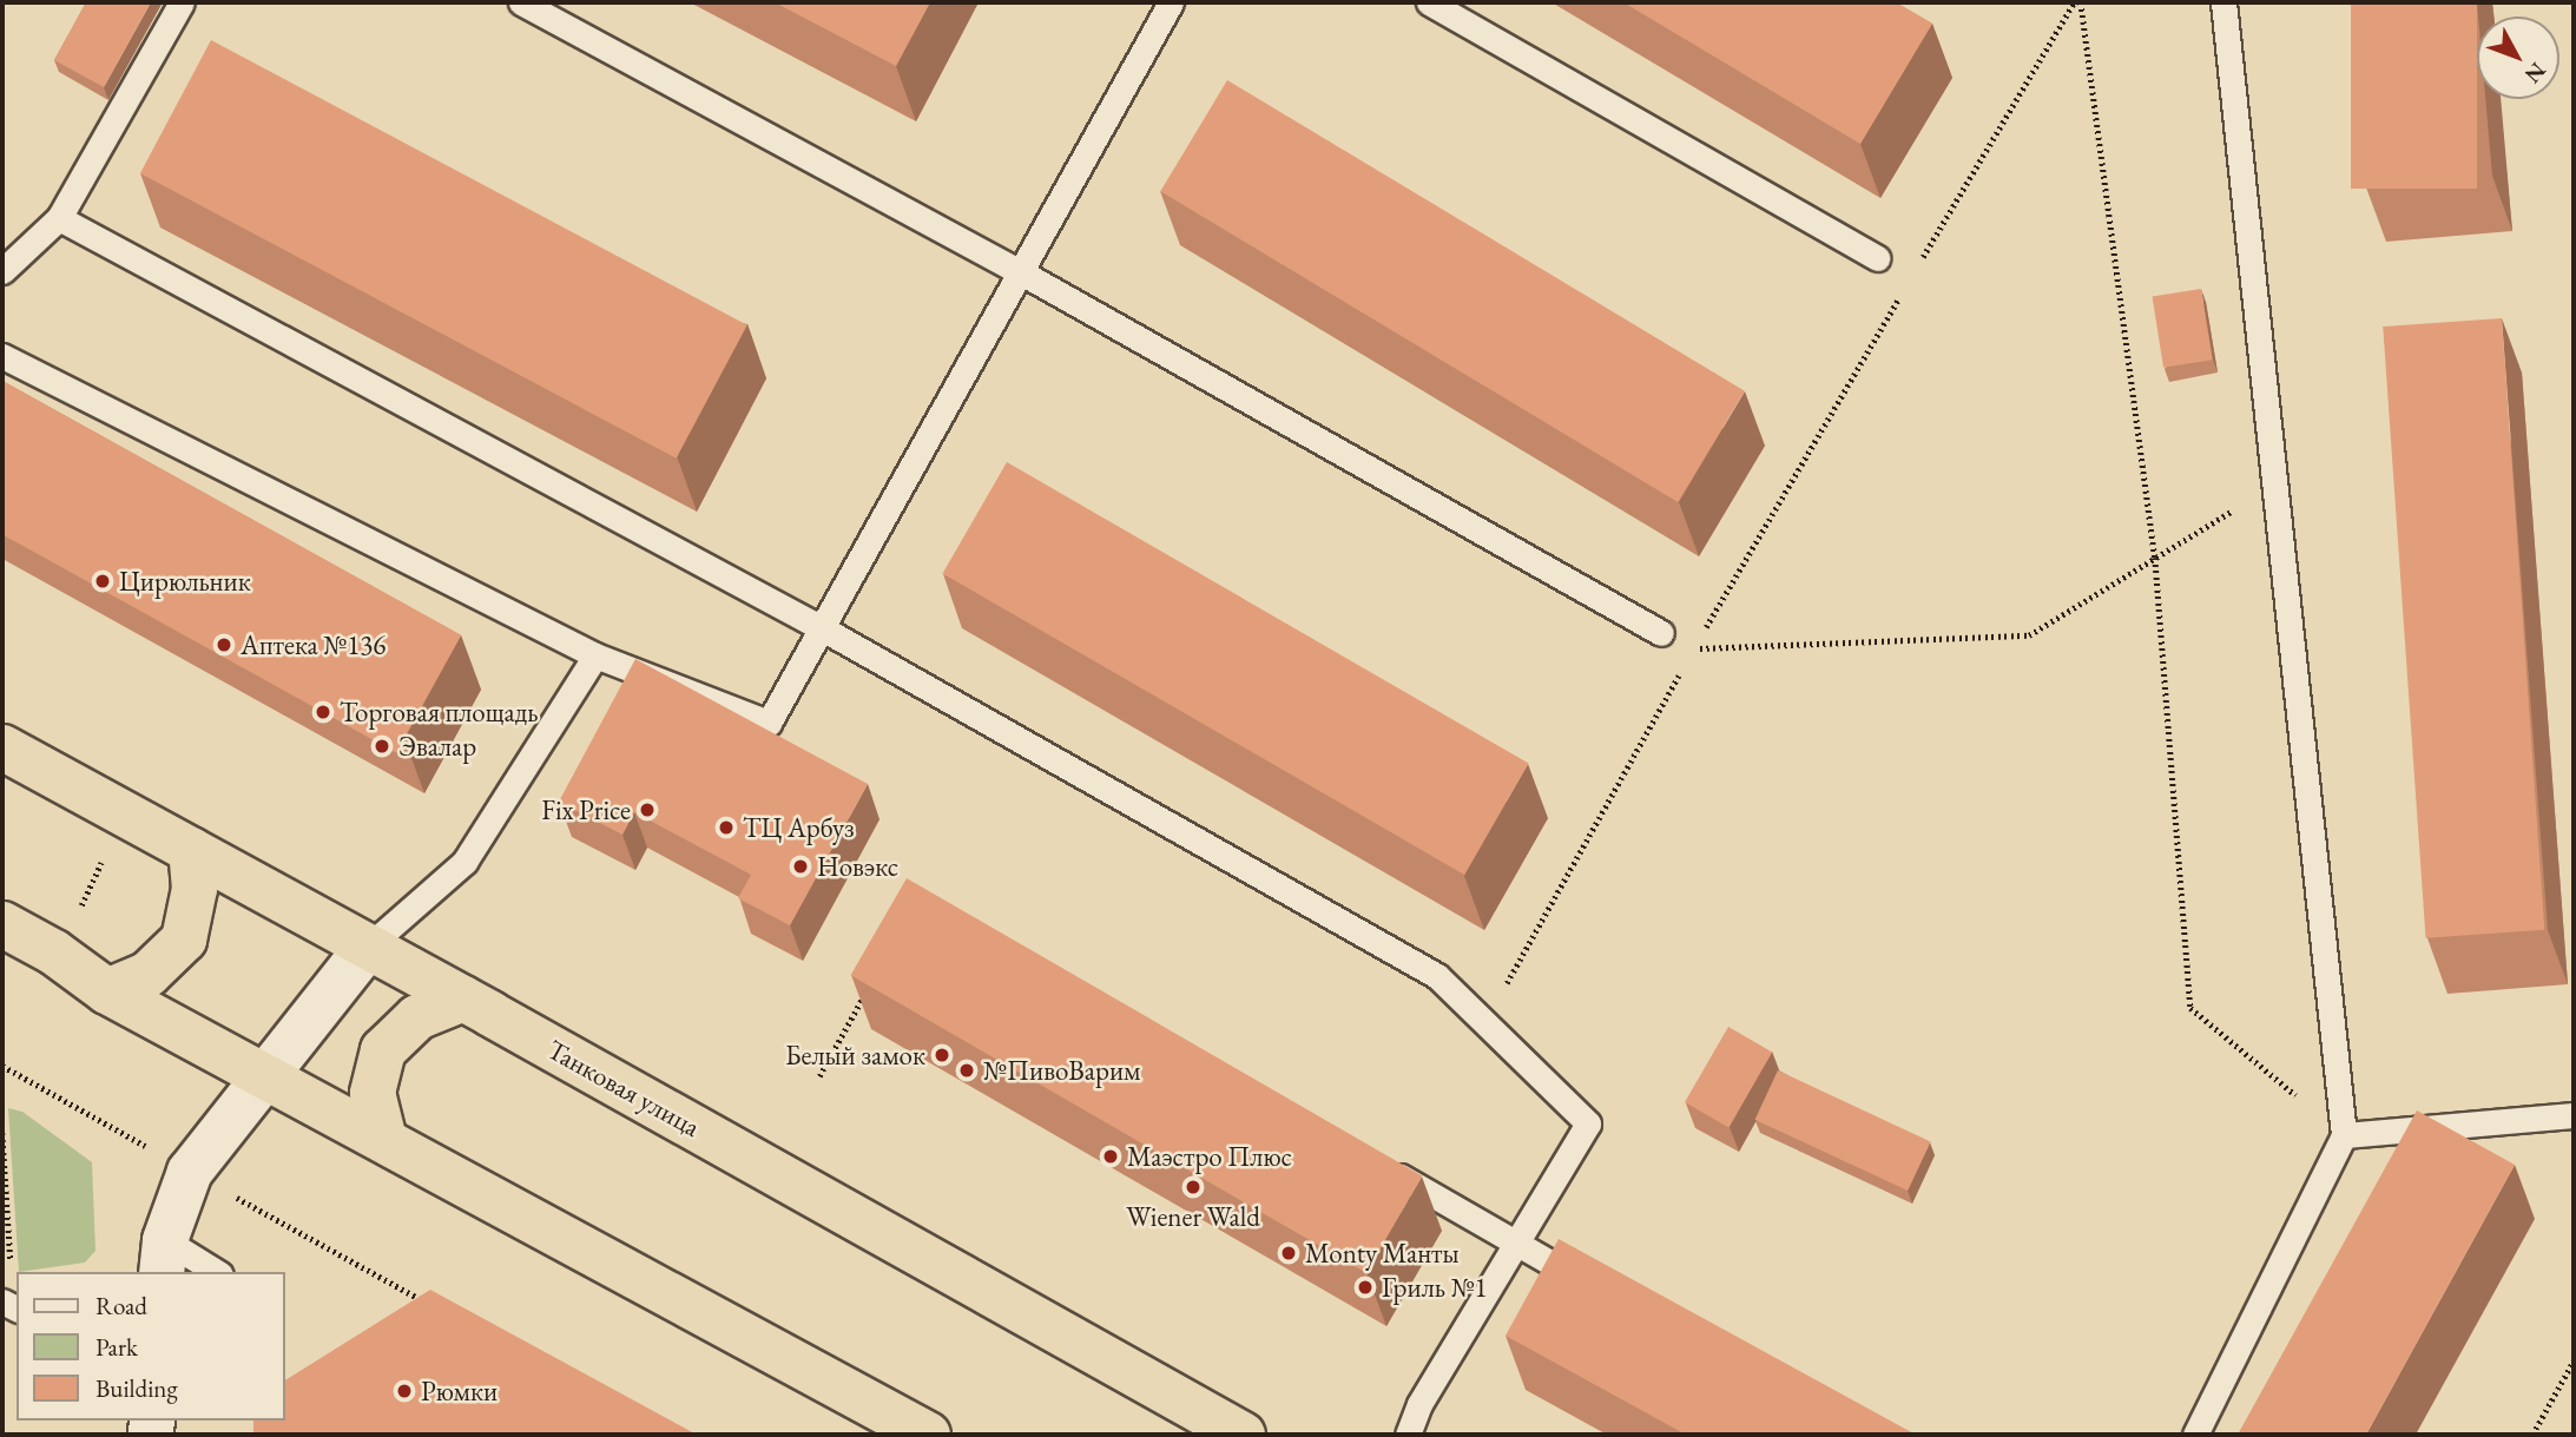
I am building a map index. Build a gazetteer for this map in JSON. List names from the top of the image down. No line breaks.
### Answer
{"streets":{"highway":["Танковая улица"]},"places":["Цирюльник","Аптека №136","Торговая площадь","Эвалар","Fix Price","ТЦ Арбуз","Новэкс","Белый замок","№ПивоВарим","Маэстро Плюс","Wiener Wald","Monty Манты","Гриль №1","Рюмки"],"legend":["Road","Park","Building"],"north":"bottom right"}
